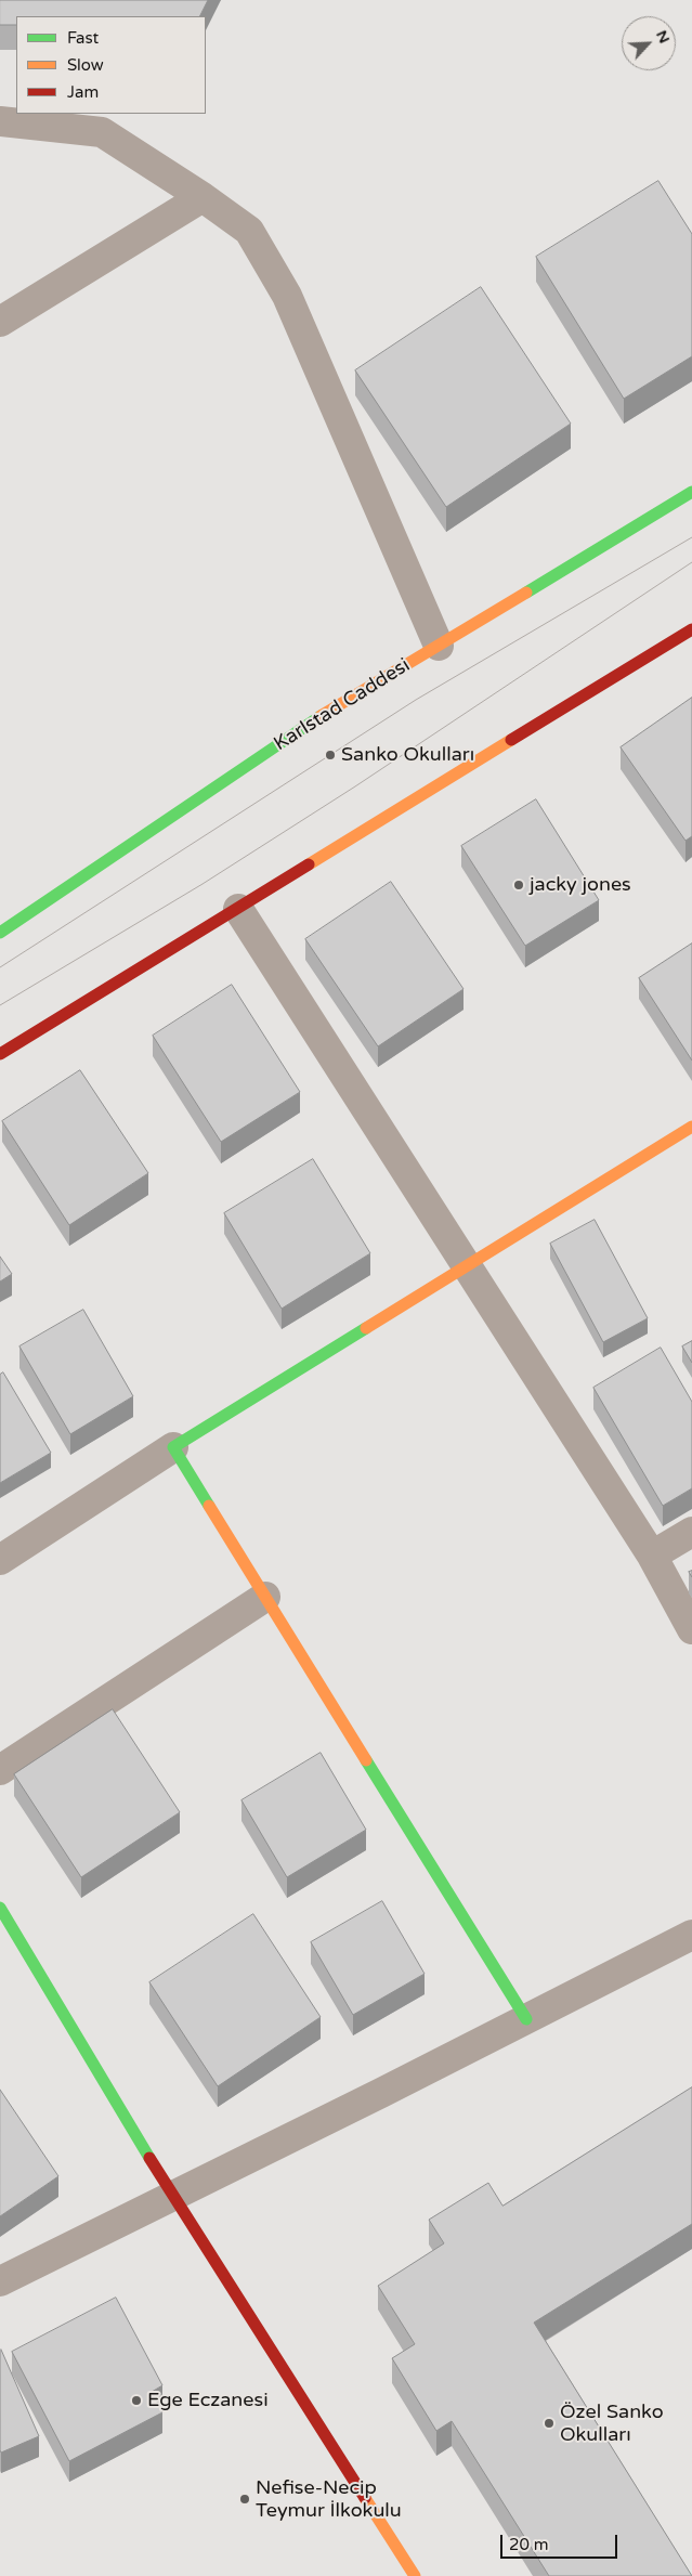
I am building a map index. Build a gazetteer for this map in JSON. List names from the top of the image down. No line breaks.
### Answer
{"streets":{"street":["Karlstad Caddesi"]},"places":["Sanko Okulları","jacky jones","Ege Eczanesi","Özel Sanko Okulları","Nefise-Necip Teymur İlkokulu"],"legend":["Fast","Slow","Jam"],"scale_bar":"20 m","north":"top right"}
